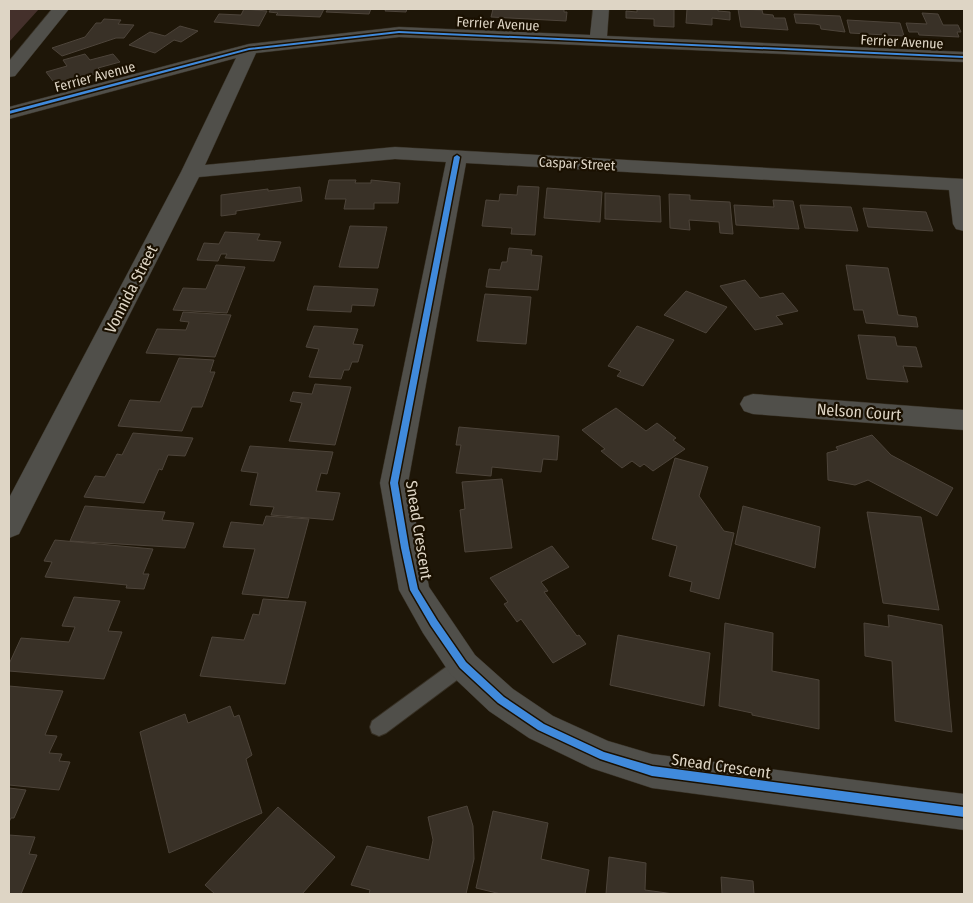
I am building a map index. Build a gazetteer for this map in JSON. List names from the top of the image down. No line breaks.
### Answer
{"streets":{"street":["Ferrier Avenue","Caspar Street","Vonnida Street","Nelson Court","Snead Crescent"]},"crossings":[["Ferrier Avenue","Vonnida Street"],["Caspar Street","Vonnida Street"],["Caspar Street","Snead Crescent"]]}
